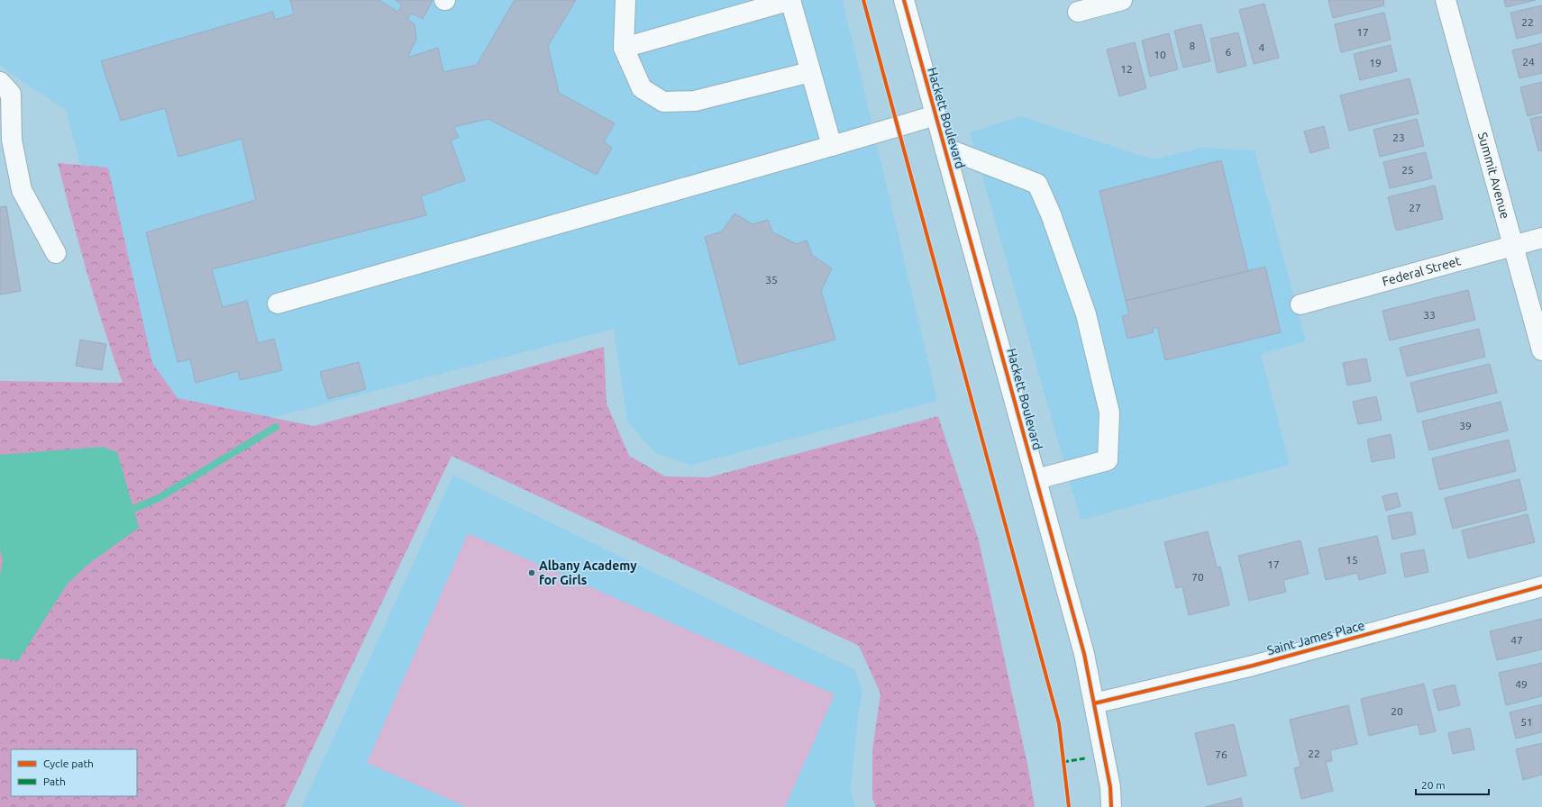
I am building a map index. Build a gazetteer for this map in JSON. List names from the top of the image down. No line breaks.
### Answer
{"streets":{"street":["Hackett Boulevard","Summit Avenue","Federal Street","Saint James Place"]},"crossings":[["Hackett Boulevard","Saint James Place"],["Summit Avenue","Federal Street"]],"places":["Albany Academy for Girls"],"house_numbers":["22","17","8","4","6","10","24","19","12","23","25","27","35","33","39","15","17","70","47","49","20","51","22","76"],"legend":["Cycle path","Path"],"scale_bar":"20 m"}
